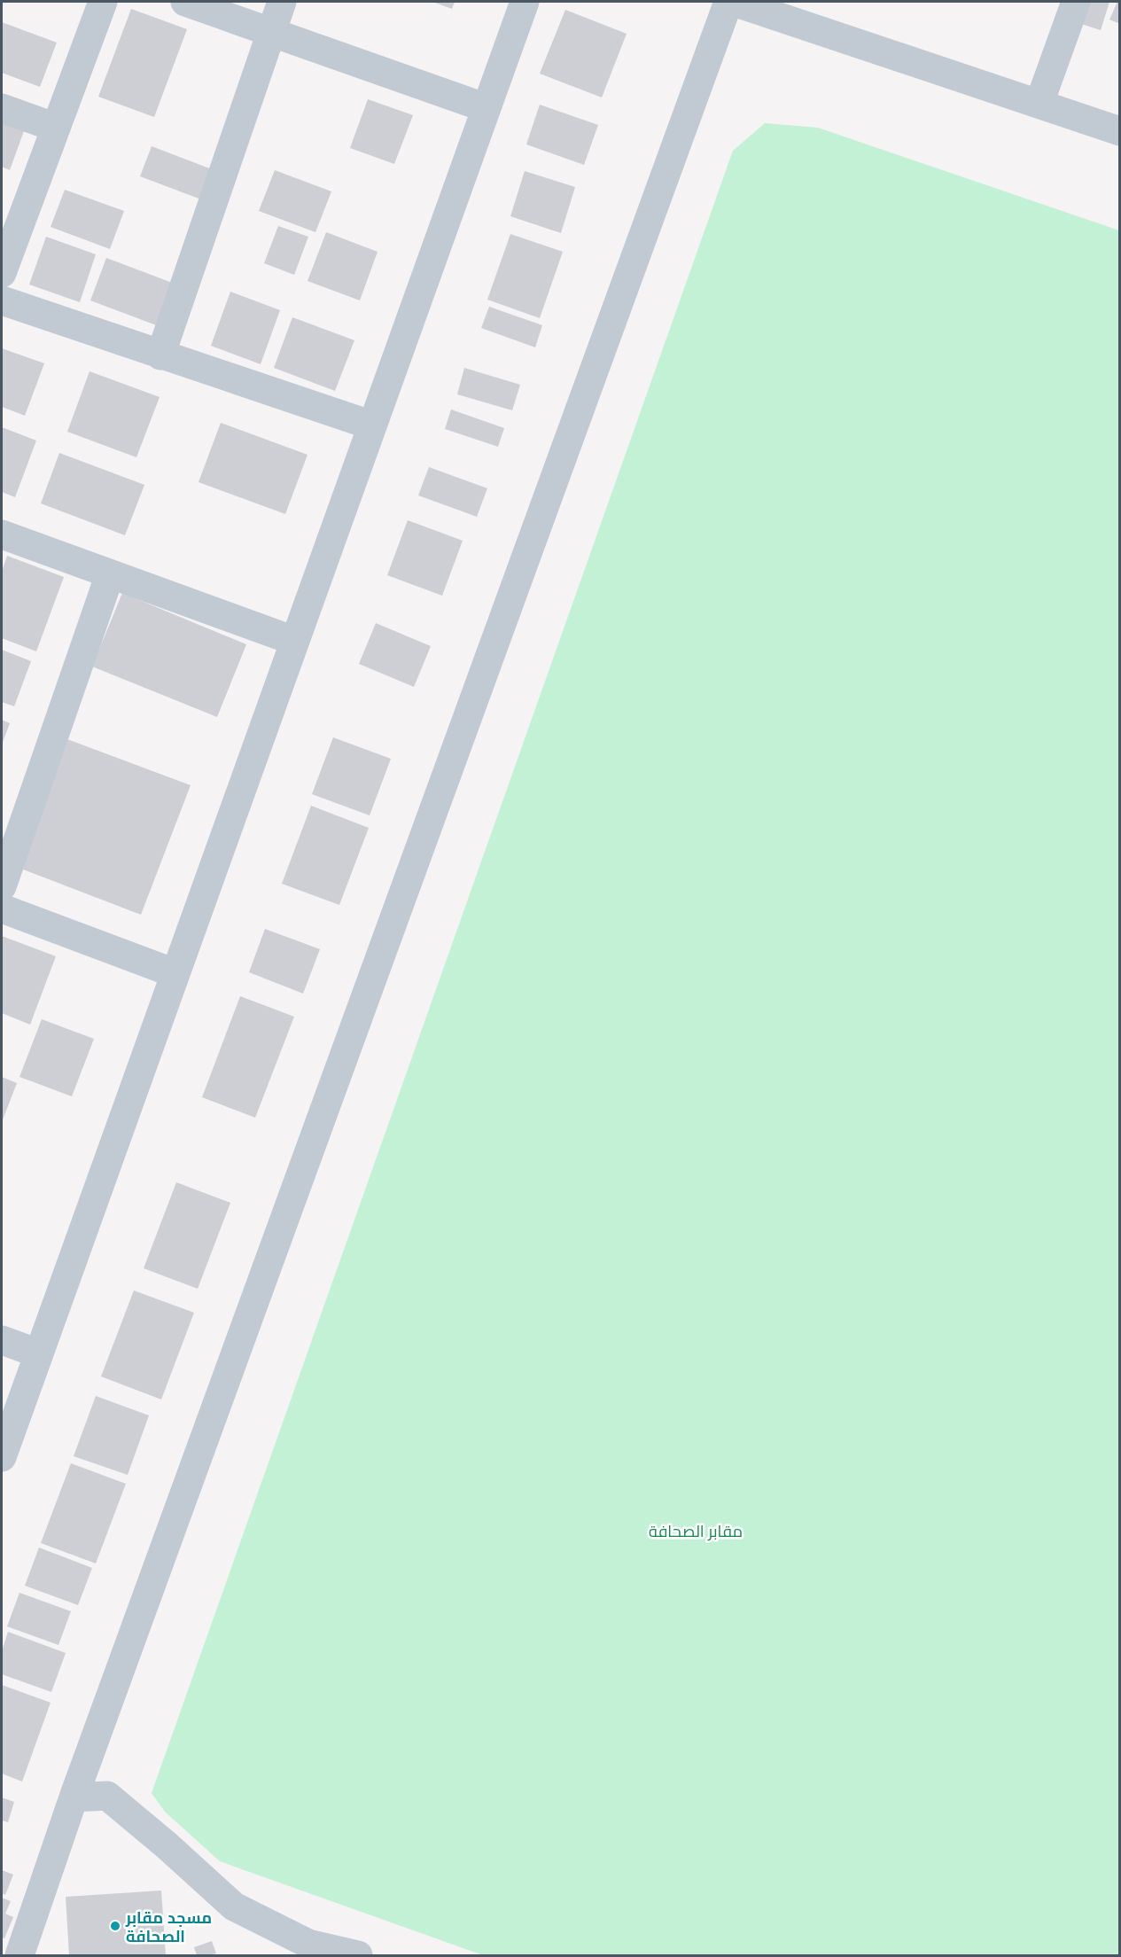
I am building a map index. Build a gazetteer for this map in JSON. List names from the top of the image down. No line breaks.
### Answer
{"parks":["مقابر الصحافة"],"places":["مسجد مقابر الصحافة"]}
